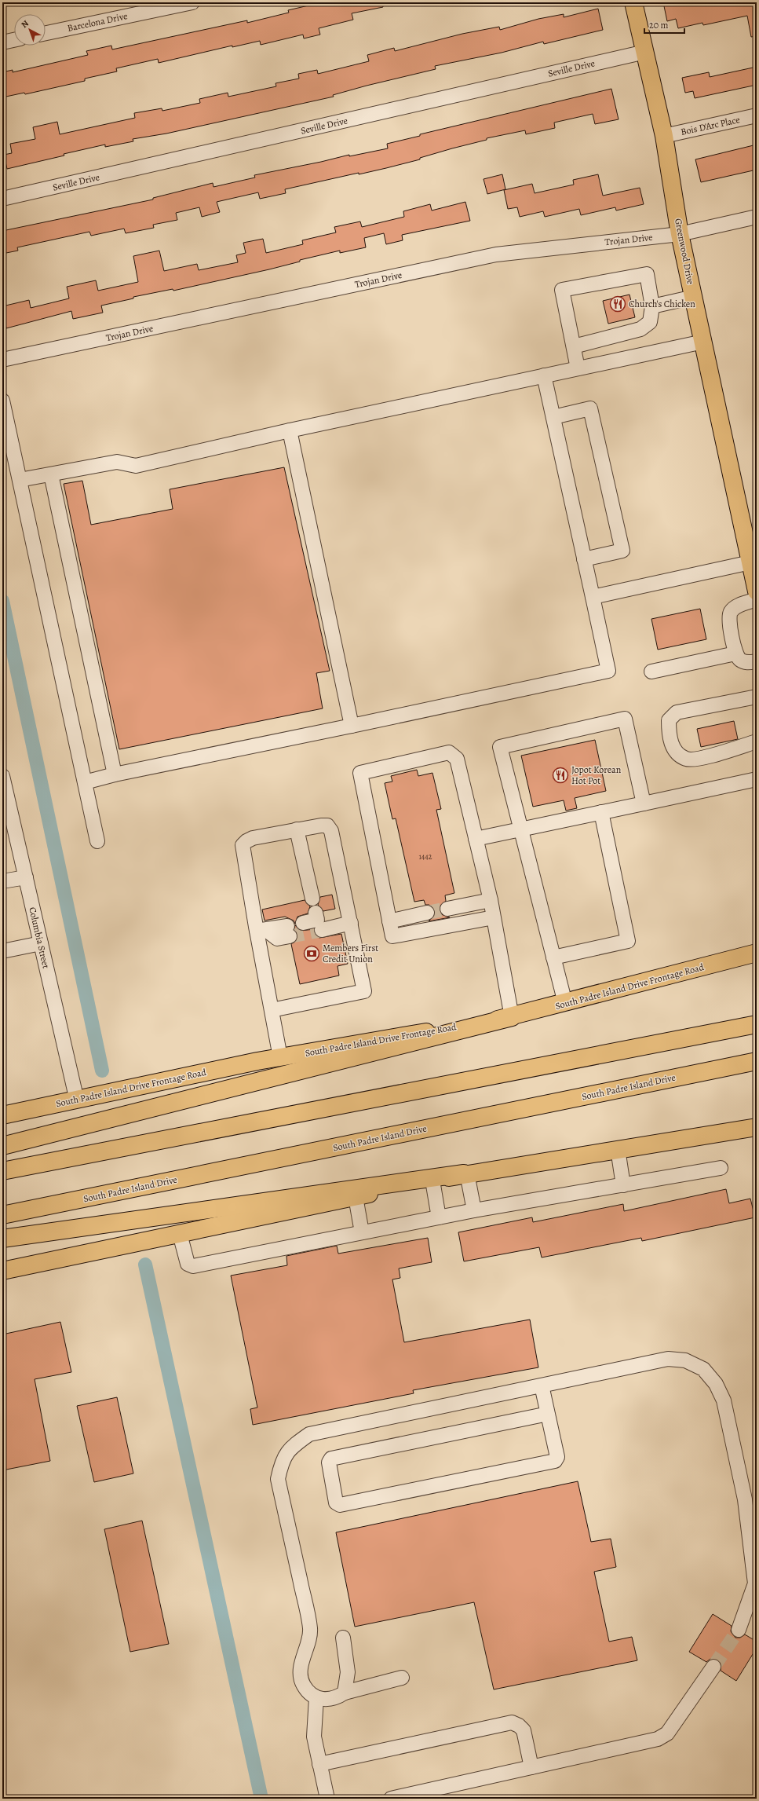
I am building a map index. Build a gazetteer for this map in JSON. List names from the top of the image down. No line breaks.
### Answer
{"streets":{"main road":["Greenwood Drive","South Padre Island Drive Frontage Road","South Padre Island Drive"],"street":["Barcelona Drive","Seville Drive","Bois D'Arc Place","Trojan Drive","Columbia Street"]},"crossings":[["Seville Drive","Greenwood Drive"],["Bois D'Arc Place","Greenwood Drive"],["Trojan Drive","Greenwood Drive"],["Columbia Street","South Padre Island Drive Frontage Road"]],"places":{"restaurant":["Church's Chicken","Jopot Korean Hot Pot"],"bank":["Members First Credit Union"]},"house_numbers":["1442"],"scale_bar":"20 m","north":"top left"}
